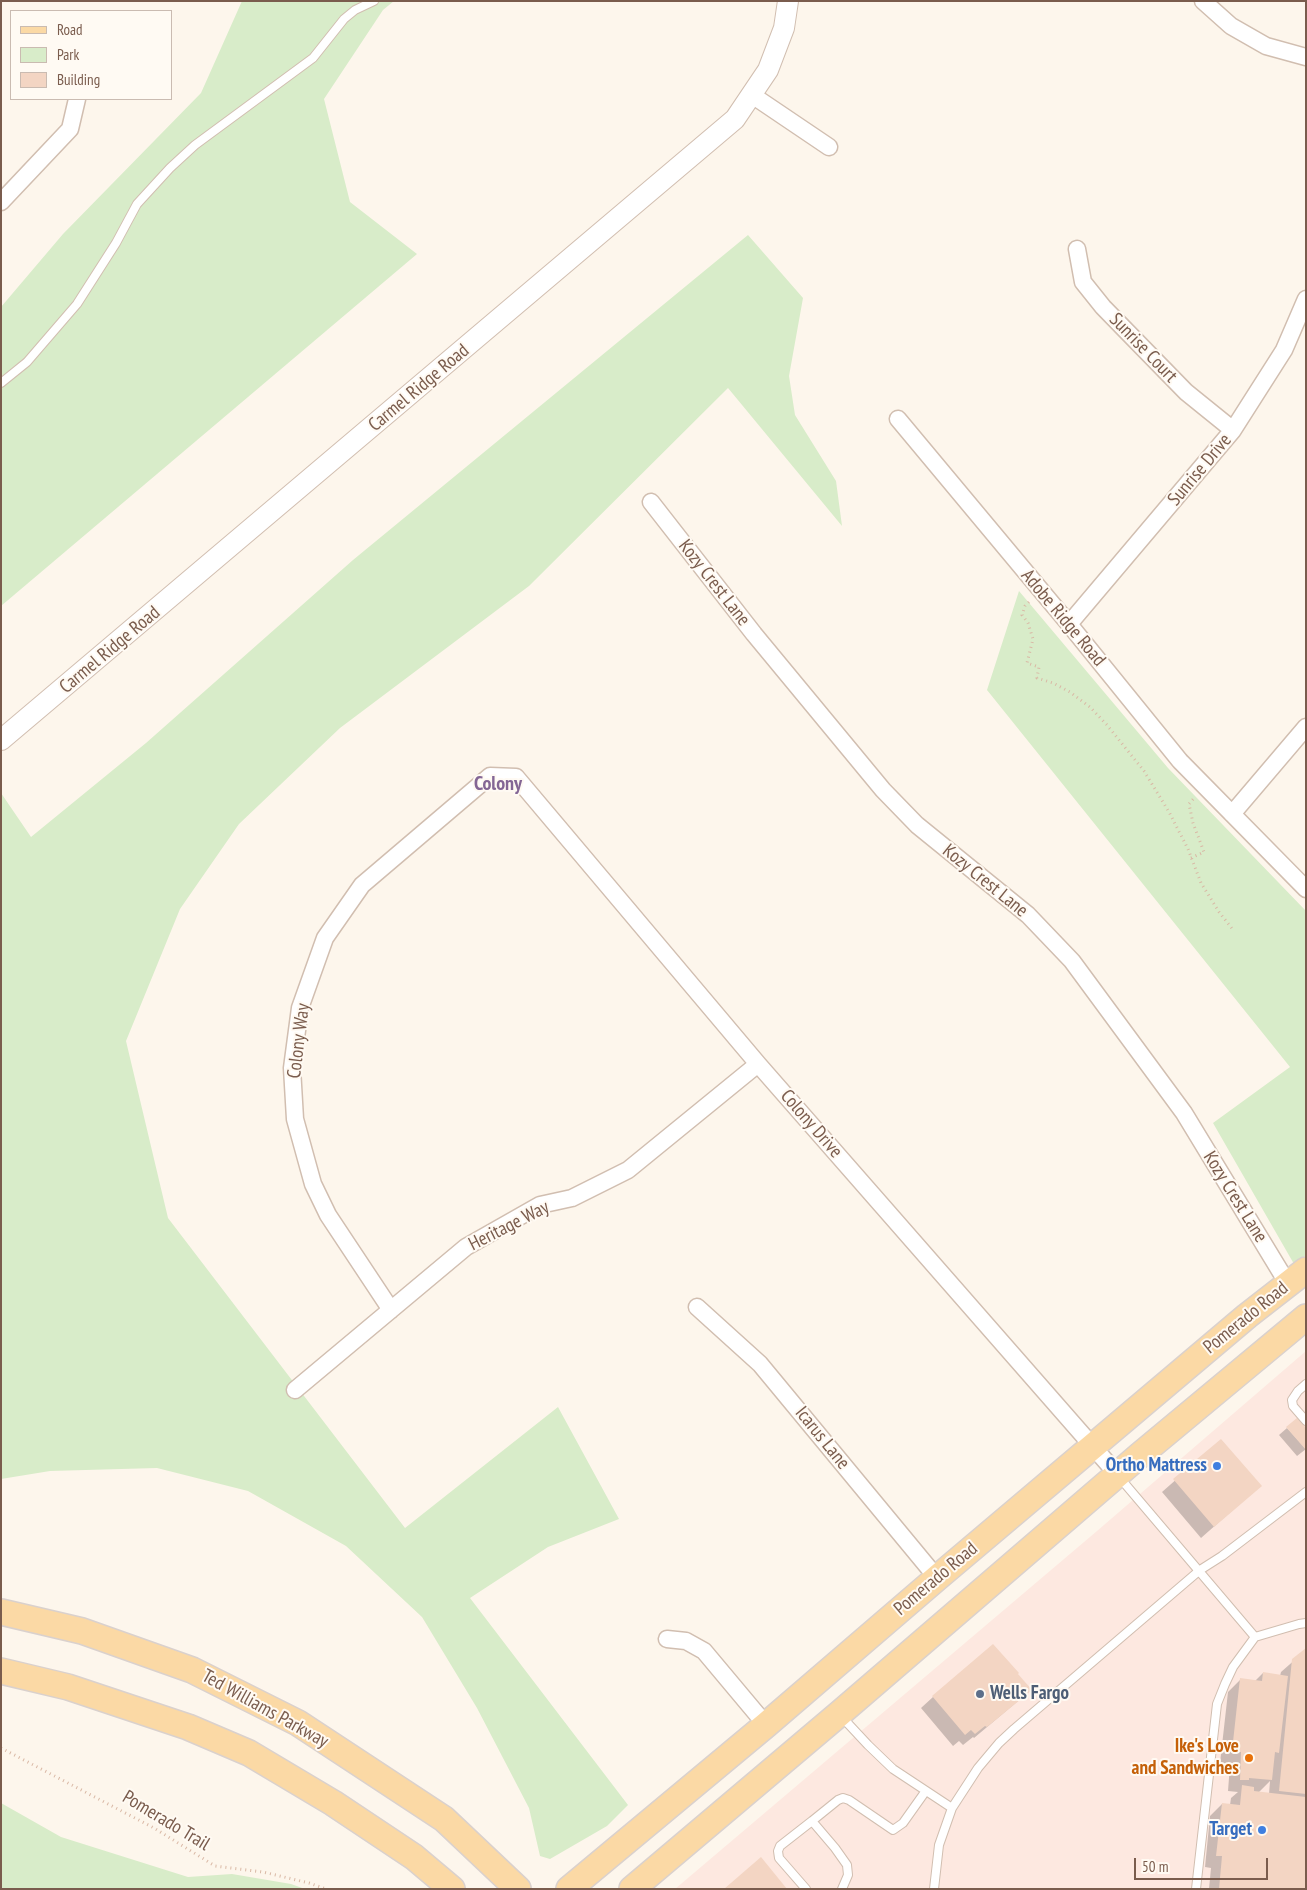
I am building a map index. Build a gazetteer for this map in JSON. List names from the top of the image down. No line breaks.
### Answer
{"streets":{"main road":["Pomerado Road","Ted Williams Parkway"],"street":["Sunrise Court","Carmel Ridge Road","Sunrise Drive","Kozy Crest Lane","Adobe Ridge Road","Colony Way","Colony Drive","Heritage Way","Icarus Lane"],"path":["Pomerado Trail"]},"crossings":[["Sunrise Court","Sunrise Drive"],["Sunrise Drive","Adobe Ridge Road"],["Kozy Crest Lane","Pomerado Road"],["Colony Way","Colony Drive"],["Colony Way","Heritage Way"],["Colony Drive","Heritage Way"],["Colony Drive","Pomerado Road"],["Pomerado Road","Icarus Lane"]],"districts":["Colony"],"places":["Ortho Mattress","Wells Fargo","Ike's Love and Sandwiches","Target"],"legend":["Road","Park","Building"],"scale_bar":"50 m"}
